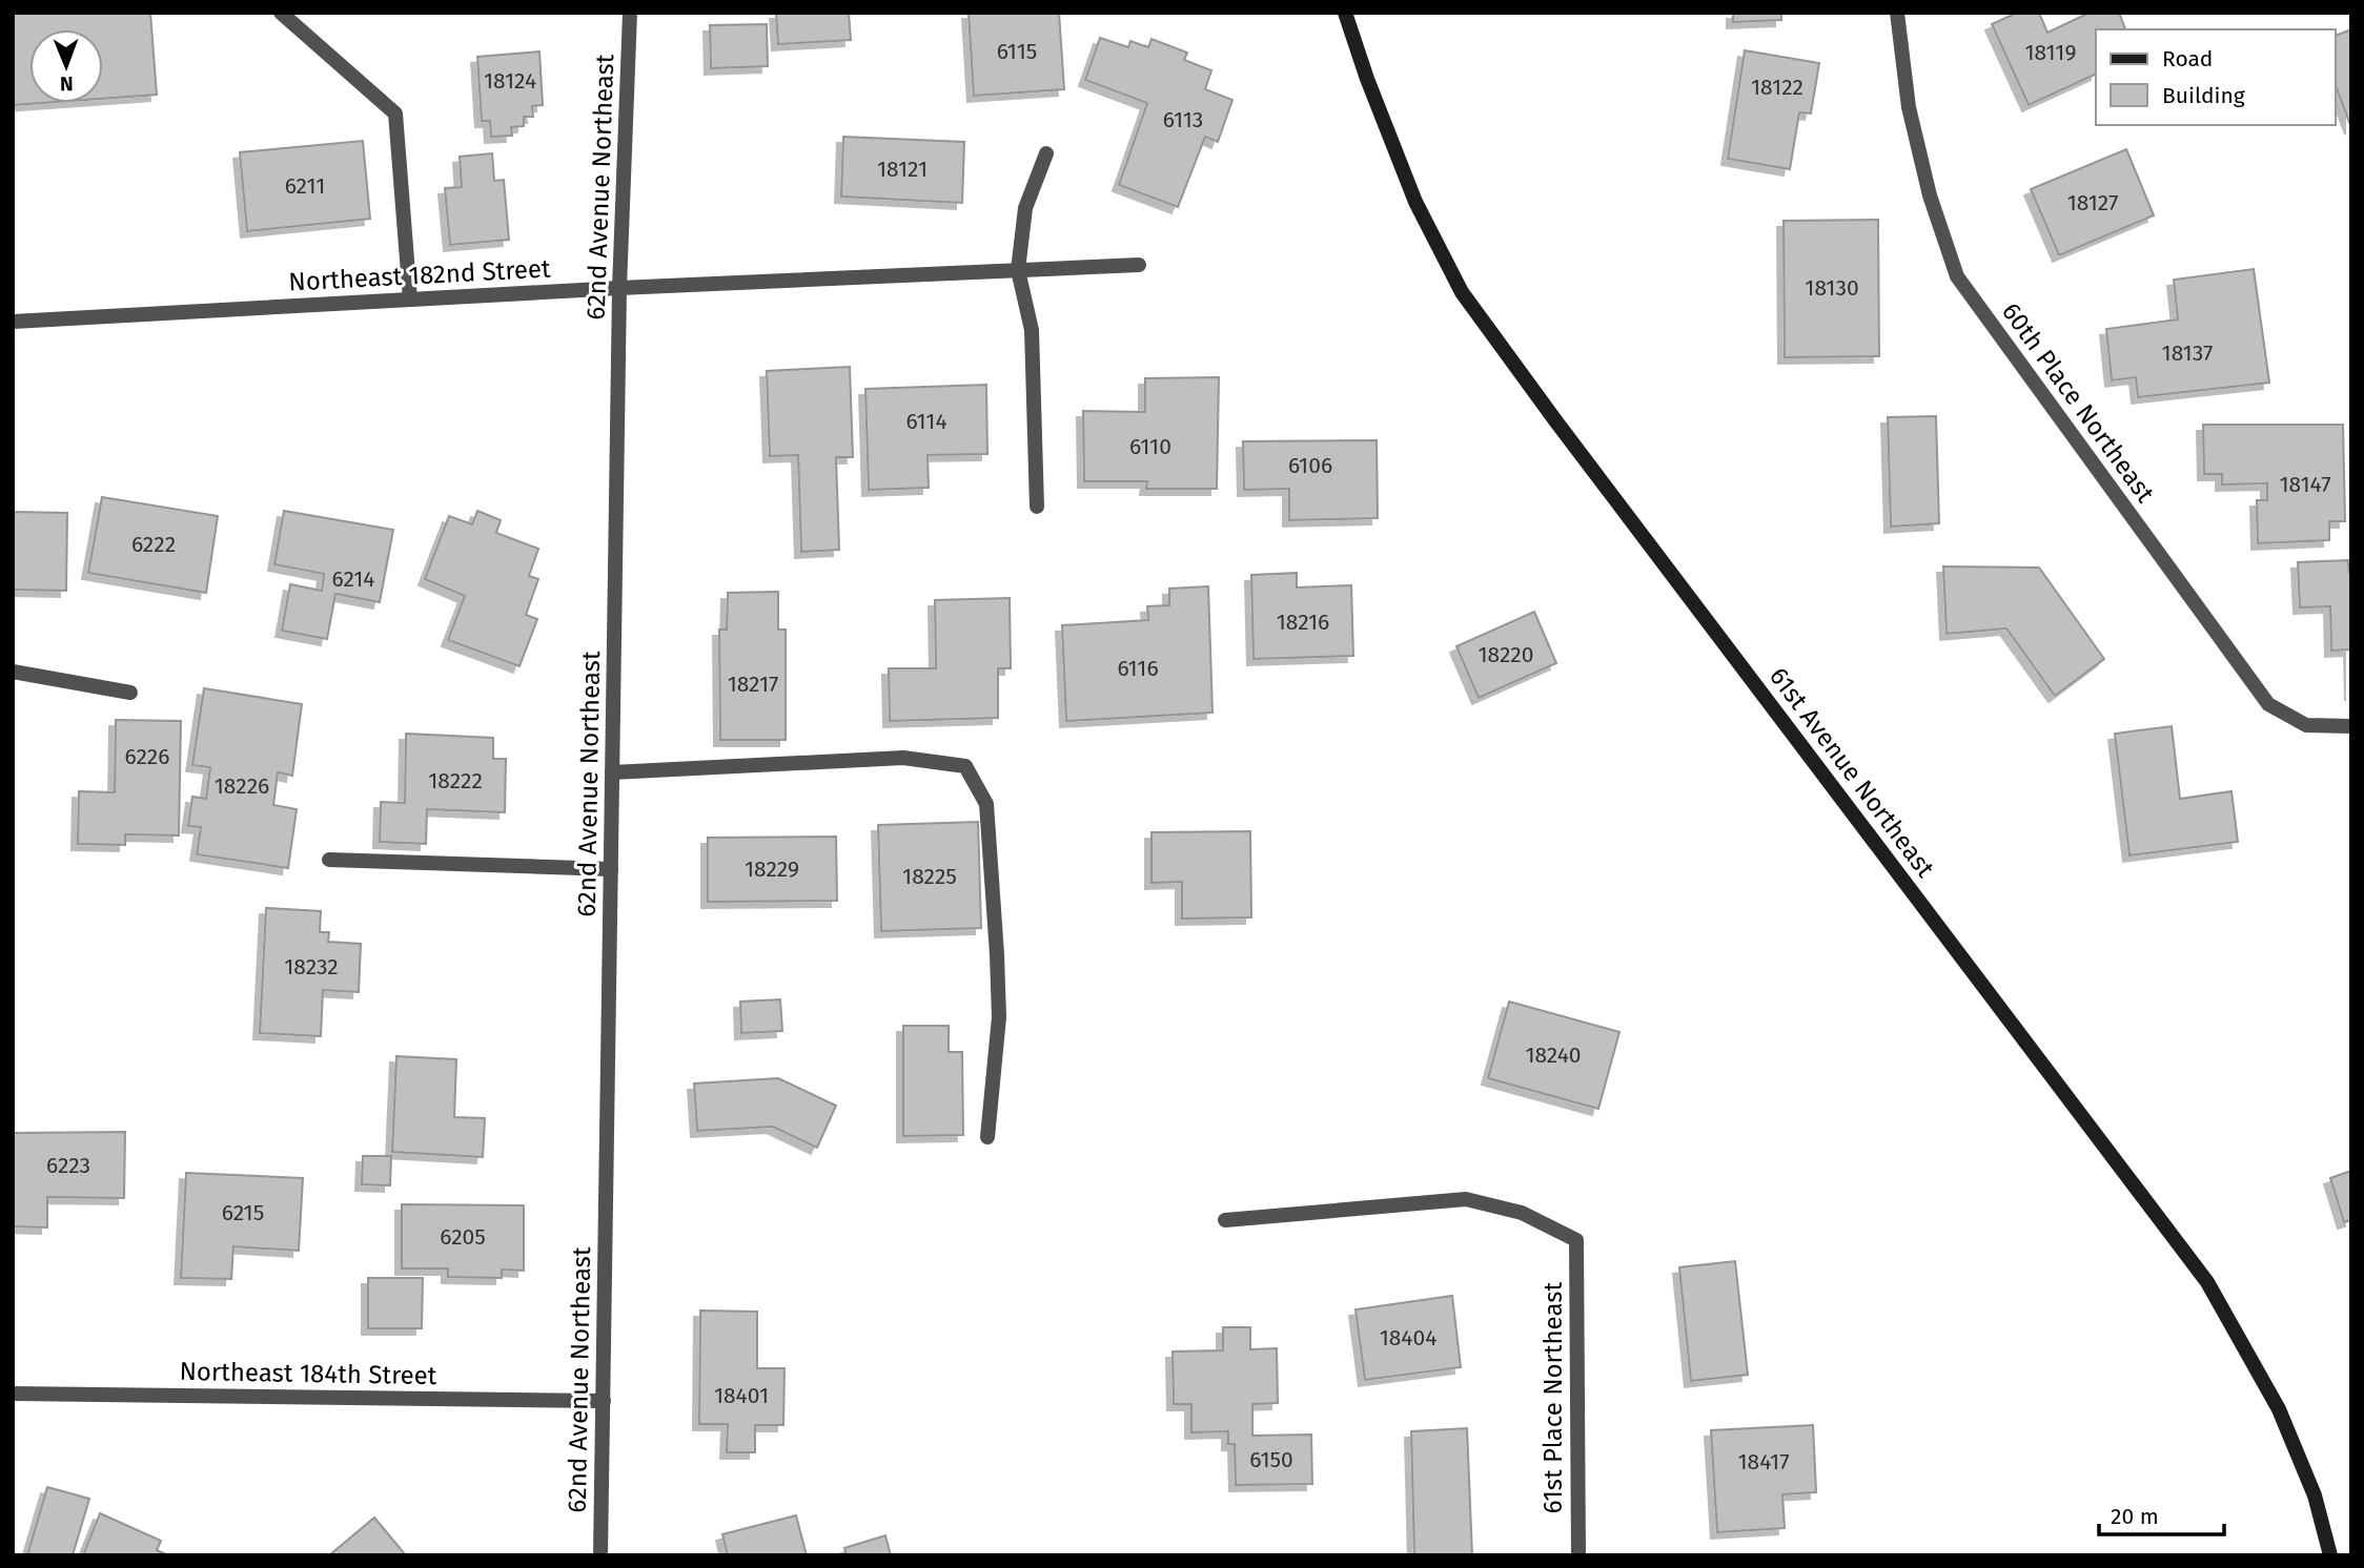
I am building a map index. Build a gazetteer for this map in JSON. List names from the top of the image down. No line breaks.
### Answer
{"streets":{"main road":["61st Avenue Northeast"],"street":["62nd Avenue Northeast","Northeast 182nd Street","60th Place Northeast","Northeast 184th Street","61st Place Northeast"]},"crossings":[["62nd Avenue Northeast","Northeast 182nd Street"],["62nd Avenue Northeast","Northeast 184th Street"]],"house_numbers":["6115","18119","18124","18122","6113","18121","6211","18127","18130","18137","6114","6110","6106","18147","6222","6214","18216","18220","6116","18217","6226","18222","18226","18229","18225","18232","18240","6223","6215","6205","18404","18401","6150","18417"],"legend":["Road","Building"],"scale_bar":"20 m","north":"bottom"}
